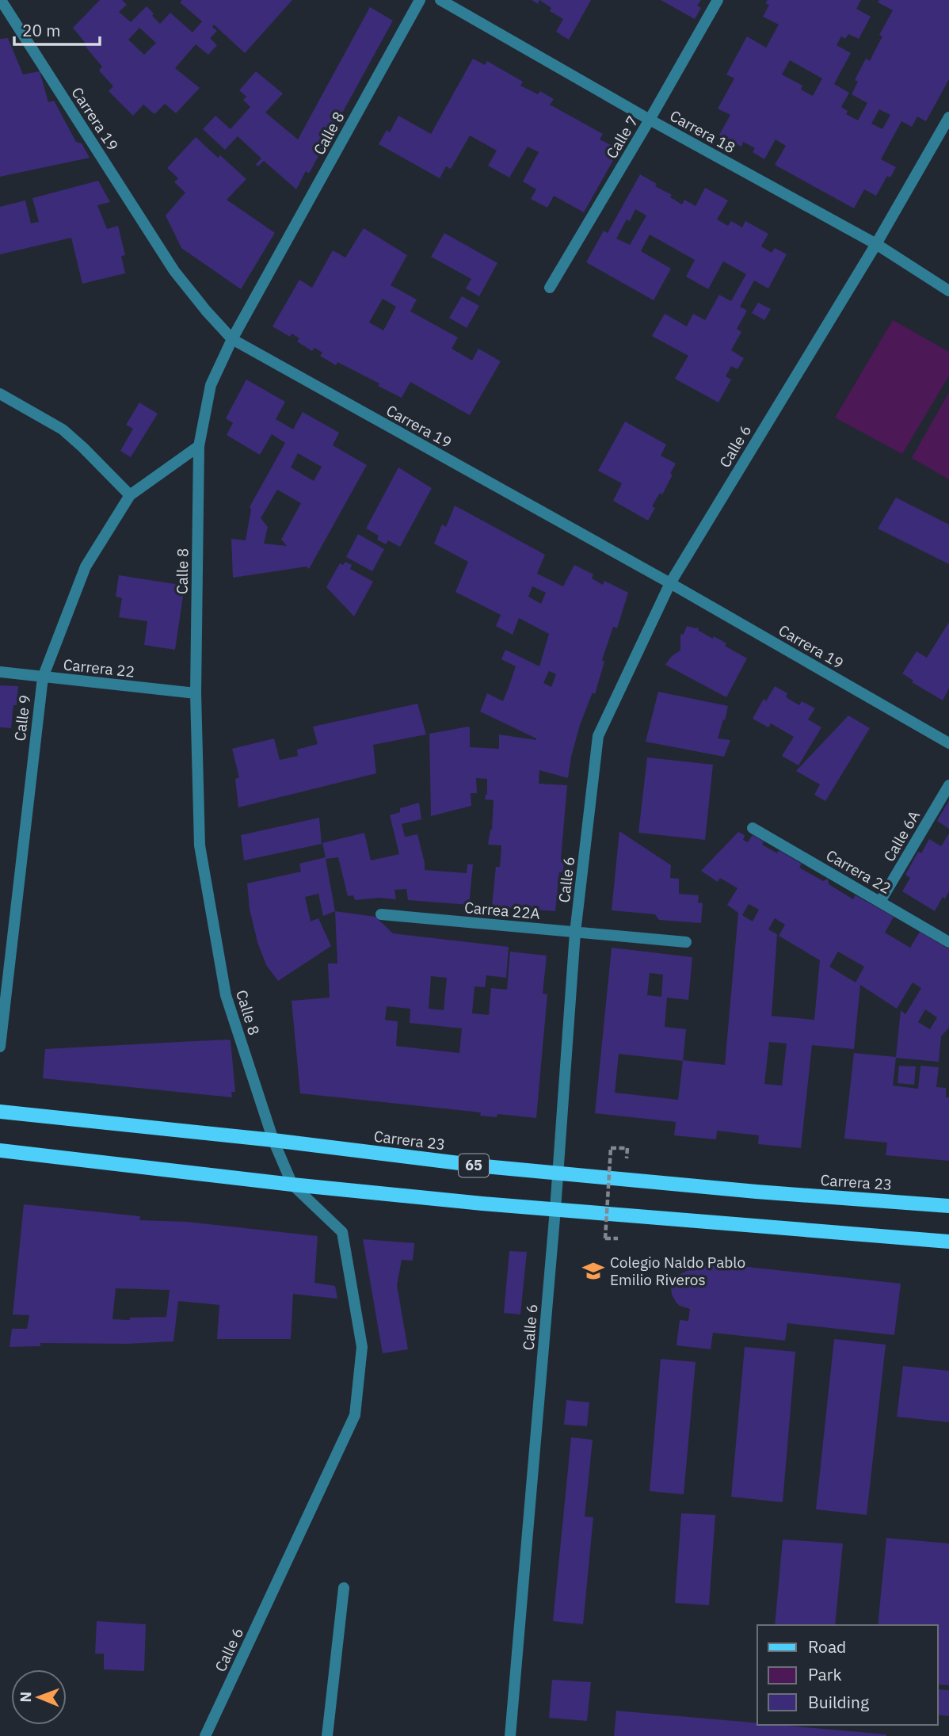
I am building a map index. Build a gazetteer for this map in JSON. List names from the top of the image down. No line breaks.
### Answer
{"streets":{"main road":["Carrera 23","65"],"street":["Carrera 19","Carrera 18","Calle 8","Calle 7","Calle 6","Carrera 22","Calle 9","Calle 6A","Carrea 22A"]},"crossings":[["Carrera 19","Calle 8"],["Carrera 19","Calle 6"],["Carrera 18","Calle 7"],["Carrera 18","Calle 6"],["Calle 8","Calle 6"],["Calle 8","Carrera 22"],["Calle 8","Calle 9"],["Calle 8","Carrera 23"],["Calle 6","Carrea 22A"],["Calle 6","Carrera 23"],["Carrera 22","Calle 9"],["Carrera 22","Calle 6A"]],"places":{"school or university":["Colegio Naldo Pablo Emilio Riveros"]},"legend":["Road","Park","Building"],"scale_bar":"20 m","north":"left"}
